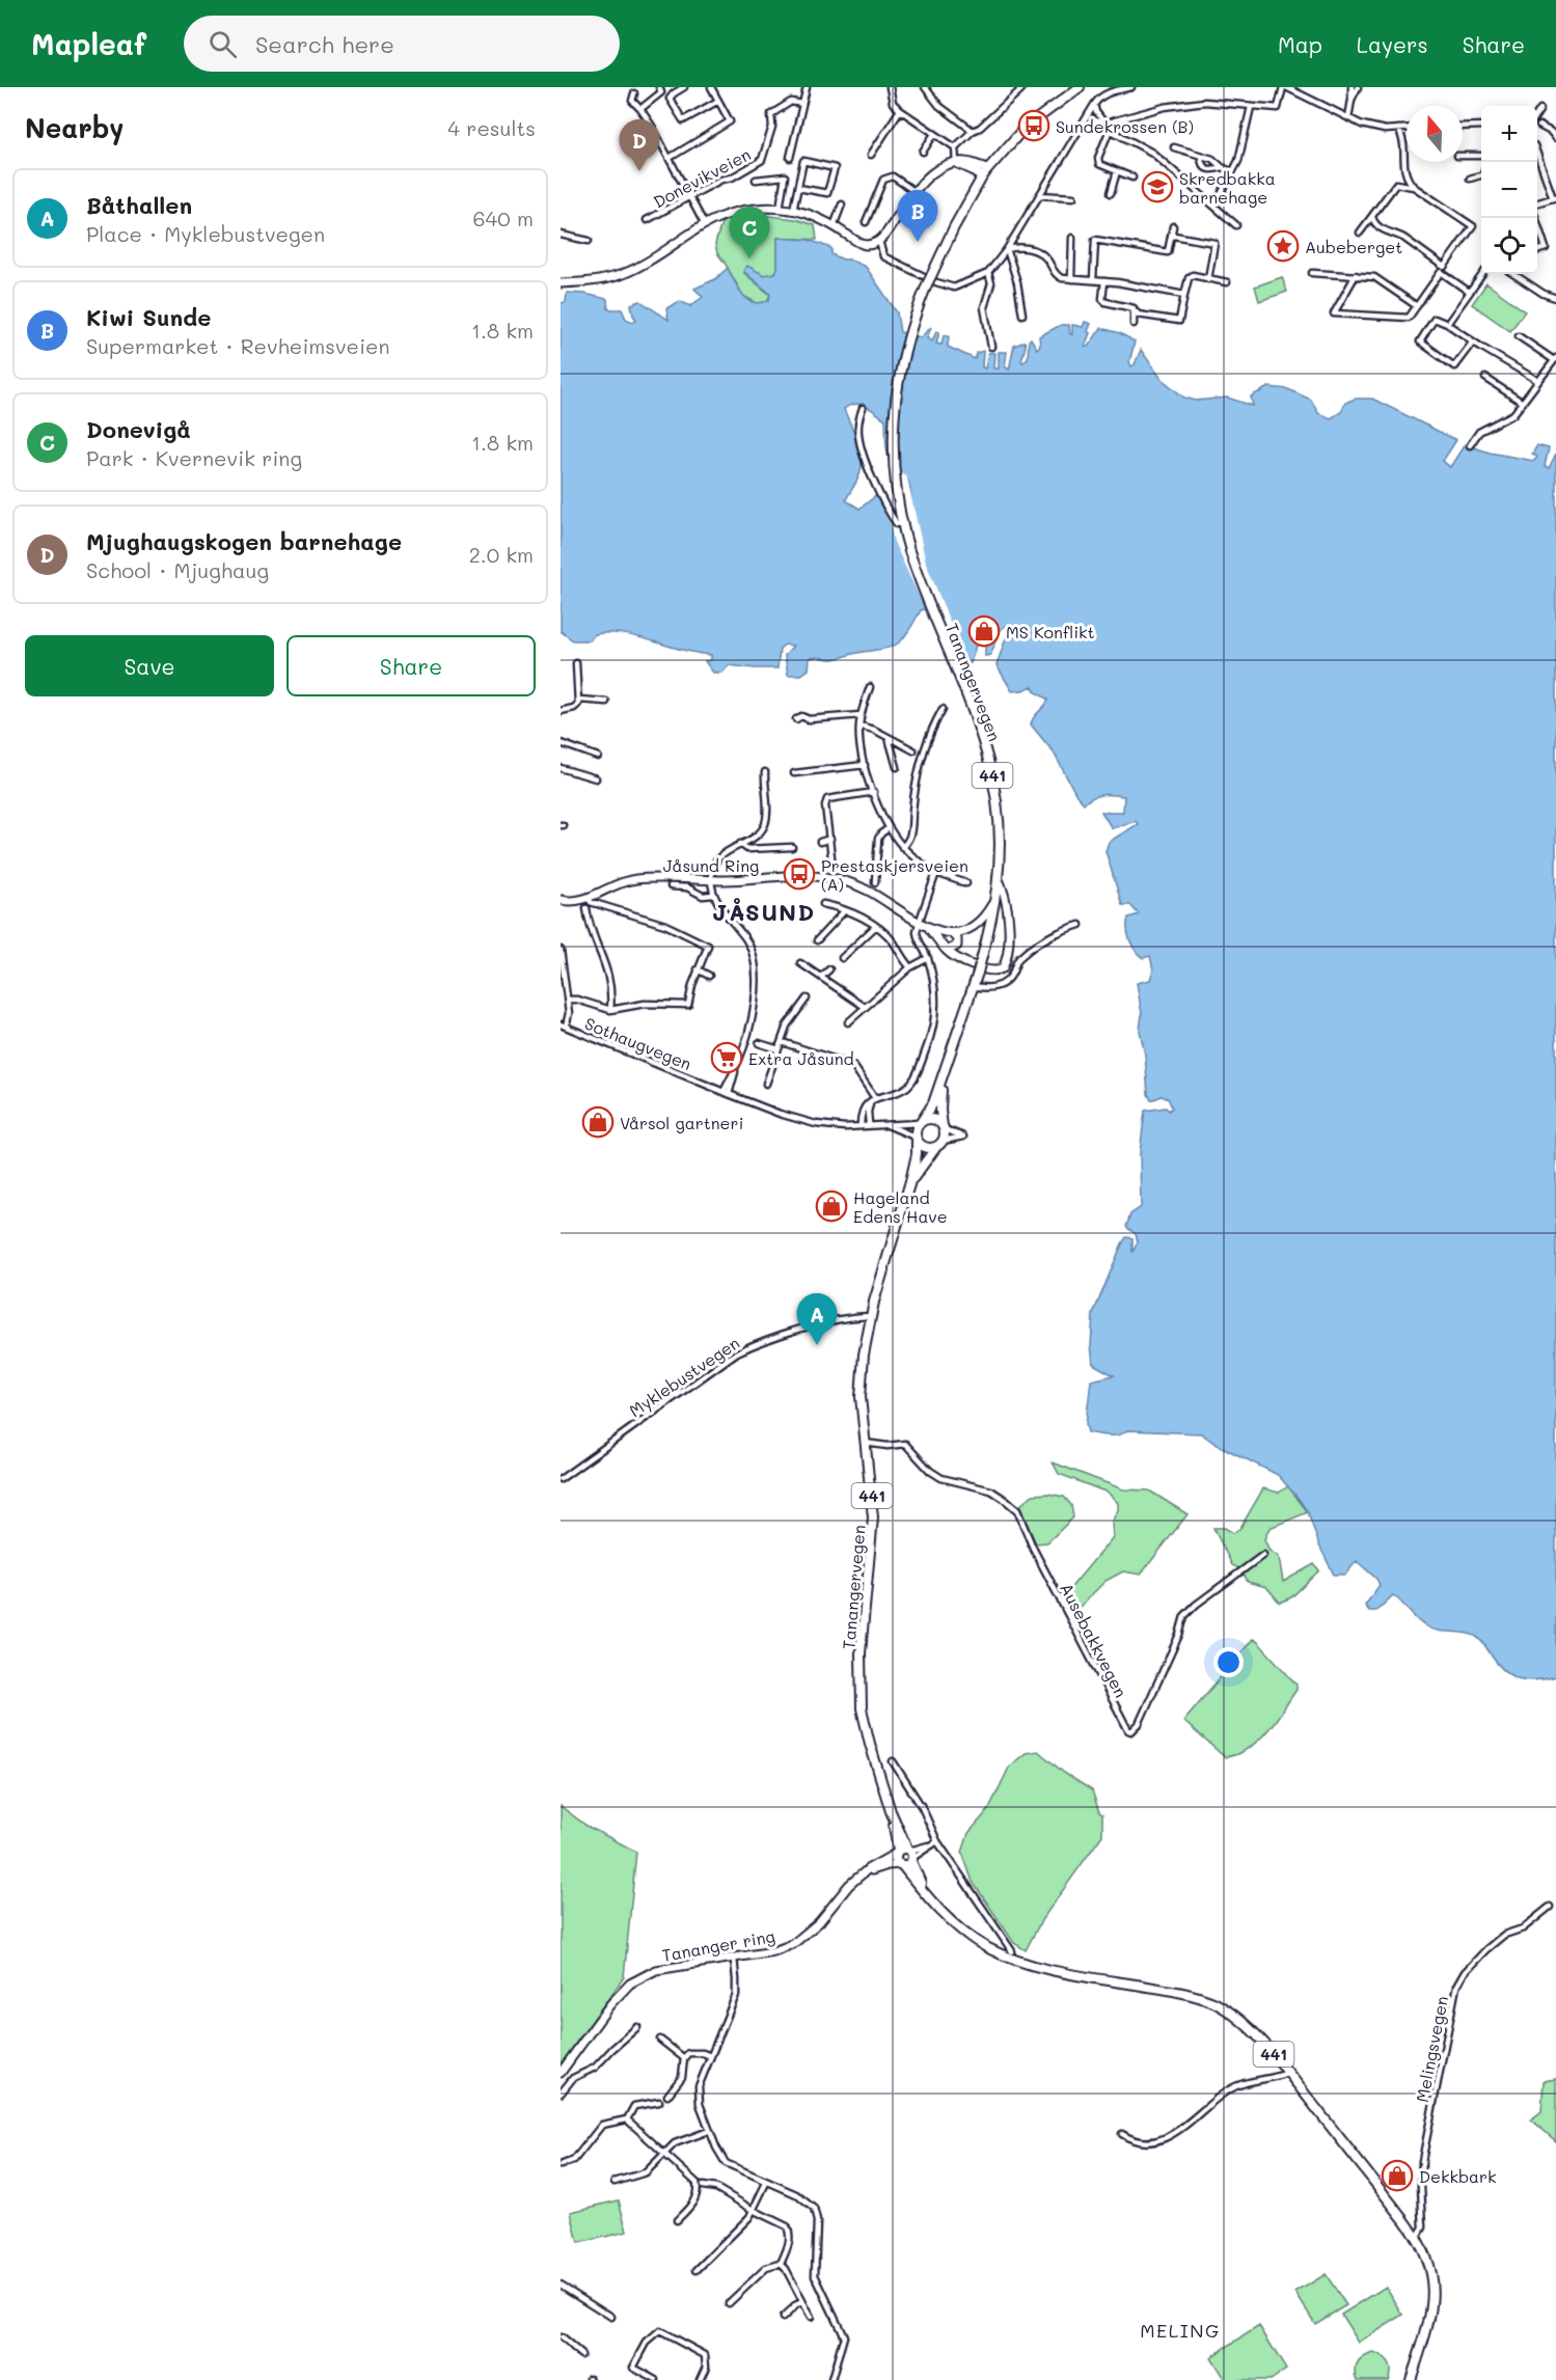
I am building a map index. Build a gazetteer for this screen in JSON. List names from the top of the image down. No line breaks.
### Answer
{"streets":{"main road":["Tanangervegen","441","Jåsund Ring","Tananger ring"],"street":["Donevikveien","Sothaugvegen","Myklebustvegen","Ausebakkvegen","Melingsvegen"]},"crossings":[["Tanangervegen","441"],["Tanangervegen","Jåsund Ring"],["Tanangervegen","Sothaugvegen"],["Tanangervegen","Myklebustvegen"],["Tanangervegen","Ausebakkvegen"],["Tanangervegen","Tananger ring"],["Tanangervegen","Melingsvegen"],["441","Sothaugvegen"],["441","Tananger ring"]],"districts":["JÅSUND","MELING"],"places":{"bus stop":["Sundekrossen (B)","Prestaskjersveien (A)"],"school or university":["Skredbakka barnehage"],"place":["Aubeberget"],"shop":["MS Konflikt","Vårsol gartneri","Hageland Edens Have","Dekkbark"],"supermarket":["Extra Jåsund"]},"north":"top","page":{"header":"Mapleaf","search":"Search here","nav":["Map","Layers","Share"],"heading":["Nearby","4 results"],"map_buttons":["+","−"],"pins":["D","B","C","A"],"list":[{"mark":"A","name":"Båthallen","note":"Place · Myklebustvegen","value":"640 m"},{"mark":"B","name":"Kiwi Sunde","note":"Supermarket · Revheimsveien","value":"1.8 km"},{"mark":"C","name":"Donevigå","note":"Park · Kvernevik ring","value":"1.8 km"},{"mark":"D","name":"Mjughaugskogen barnehage","note":"School · Mjughaug","value":"2.0 km"}],"buttons":["Save","Share"]}}
